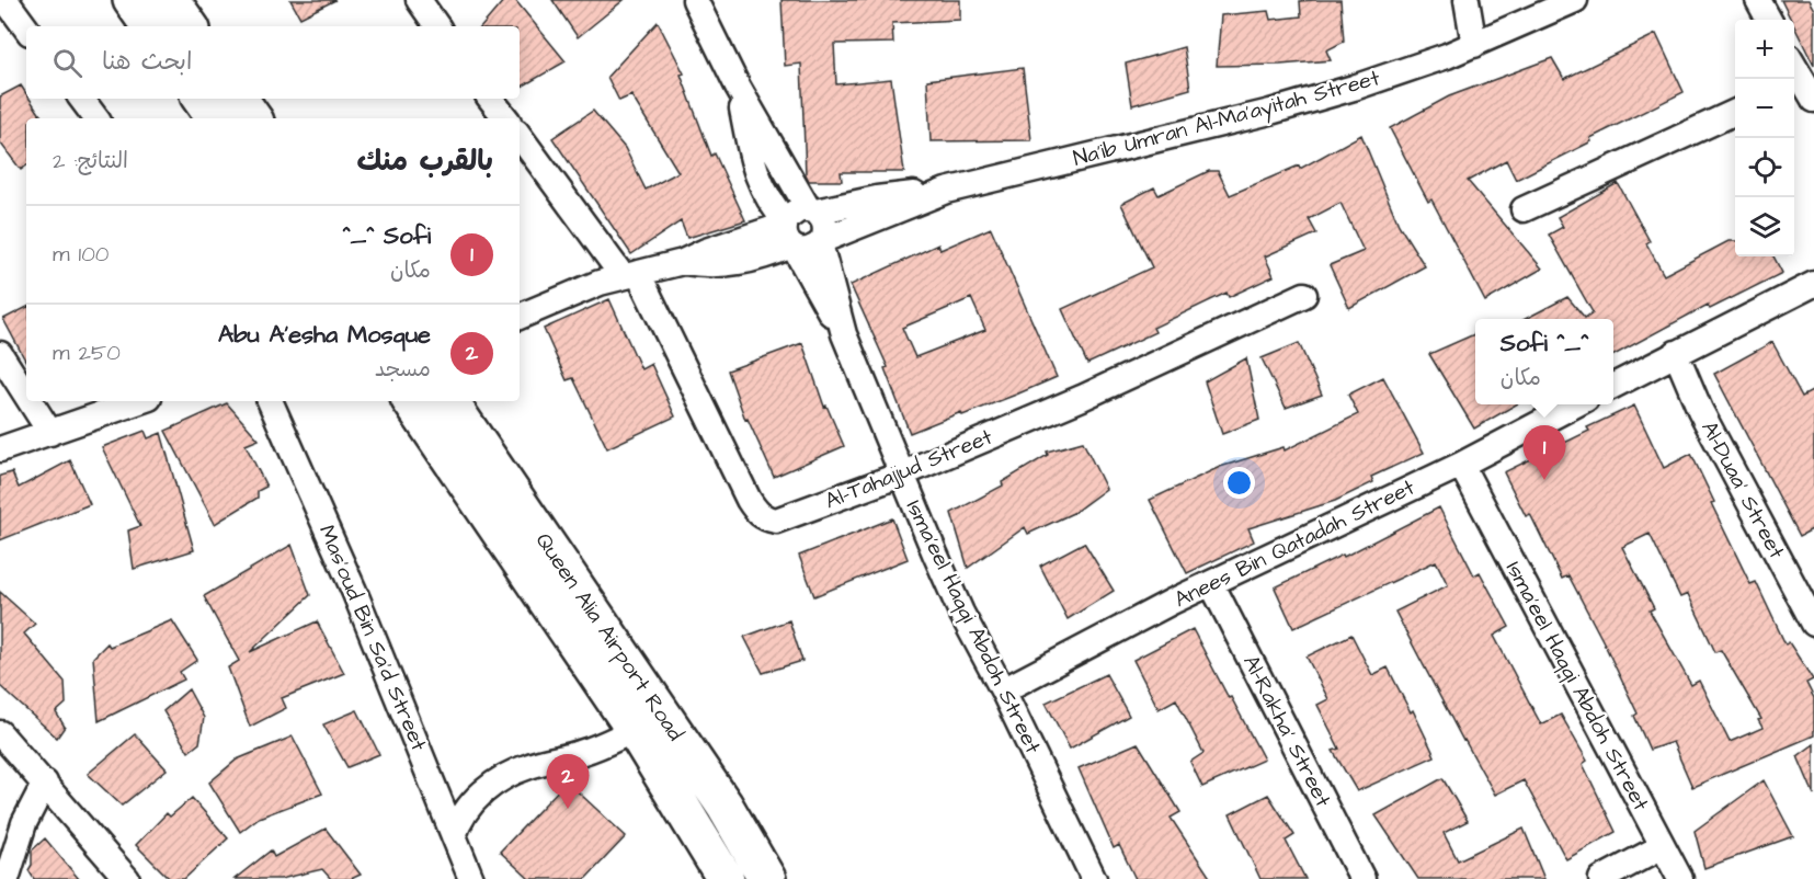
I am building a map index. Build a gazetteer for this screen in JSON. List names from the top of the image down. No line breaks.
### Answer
{"streets":{"highway":["Queen Alia Airport Road"],"street":["Na'ib Umran Al-Ma'ayitah Street","Al-Tahajjud Street","Al-Duaa' Street","Anees Bin Qatadah Street","Isma'eel Haqqi Abdoh Street","Mas'oud Bin Sa'd Street","Al-Rakha' Street"]},"crossings":[["Na'ib Umran Al-Ma'ayitah Street","Isma'eel Haqqi Abdoh Street"],["Al-Tahajjud Street","Isma'eel Haqqi Abdoh Street"],["Anees Bin Qatadah Street","Isma'eel Haqqi Abdoh Street"],["Anees Bin Qatadah Street","Al-Rakha' Street"]],"page":{"map_buttons":["+","−"],"search":"ابحث هنا","heading":["بالقرب منك","النتائج: 2"],"list":[{"mark":"1","name":"Sofi ^_^","note":"مكان","value":"100 m"},{"mark":"2","name":"Abu A'esha Mosque","note":"مسجد","value":"250 m"}],"popup":["Sofi ^_^","مكان"],"pins":["1","2"]}}
